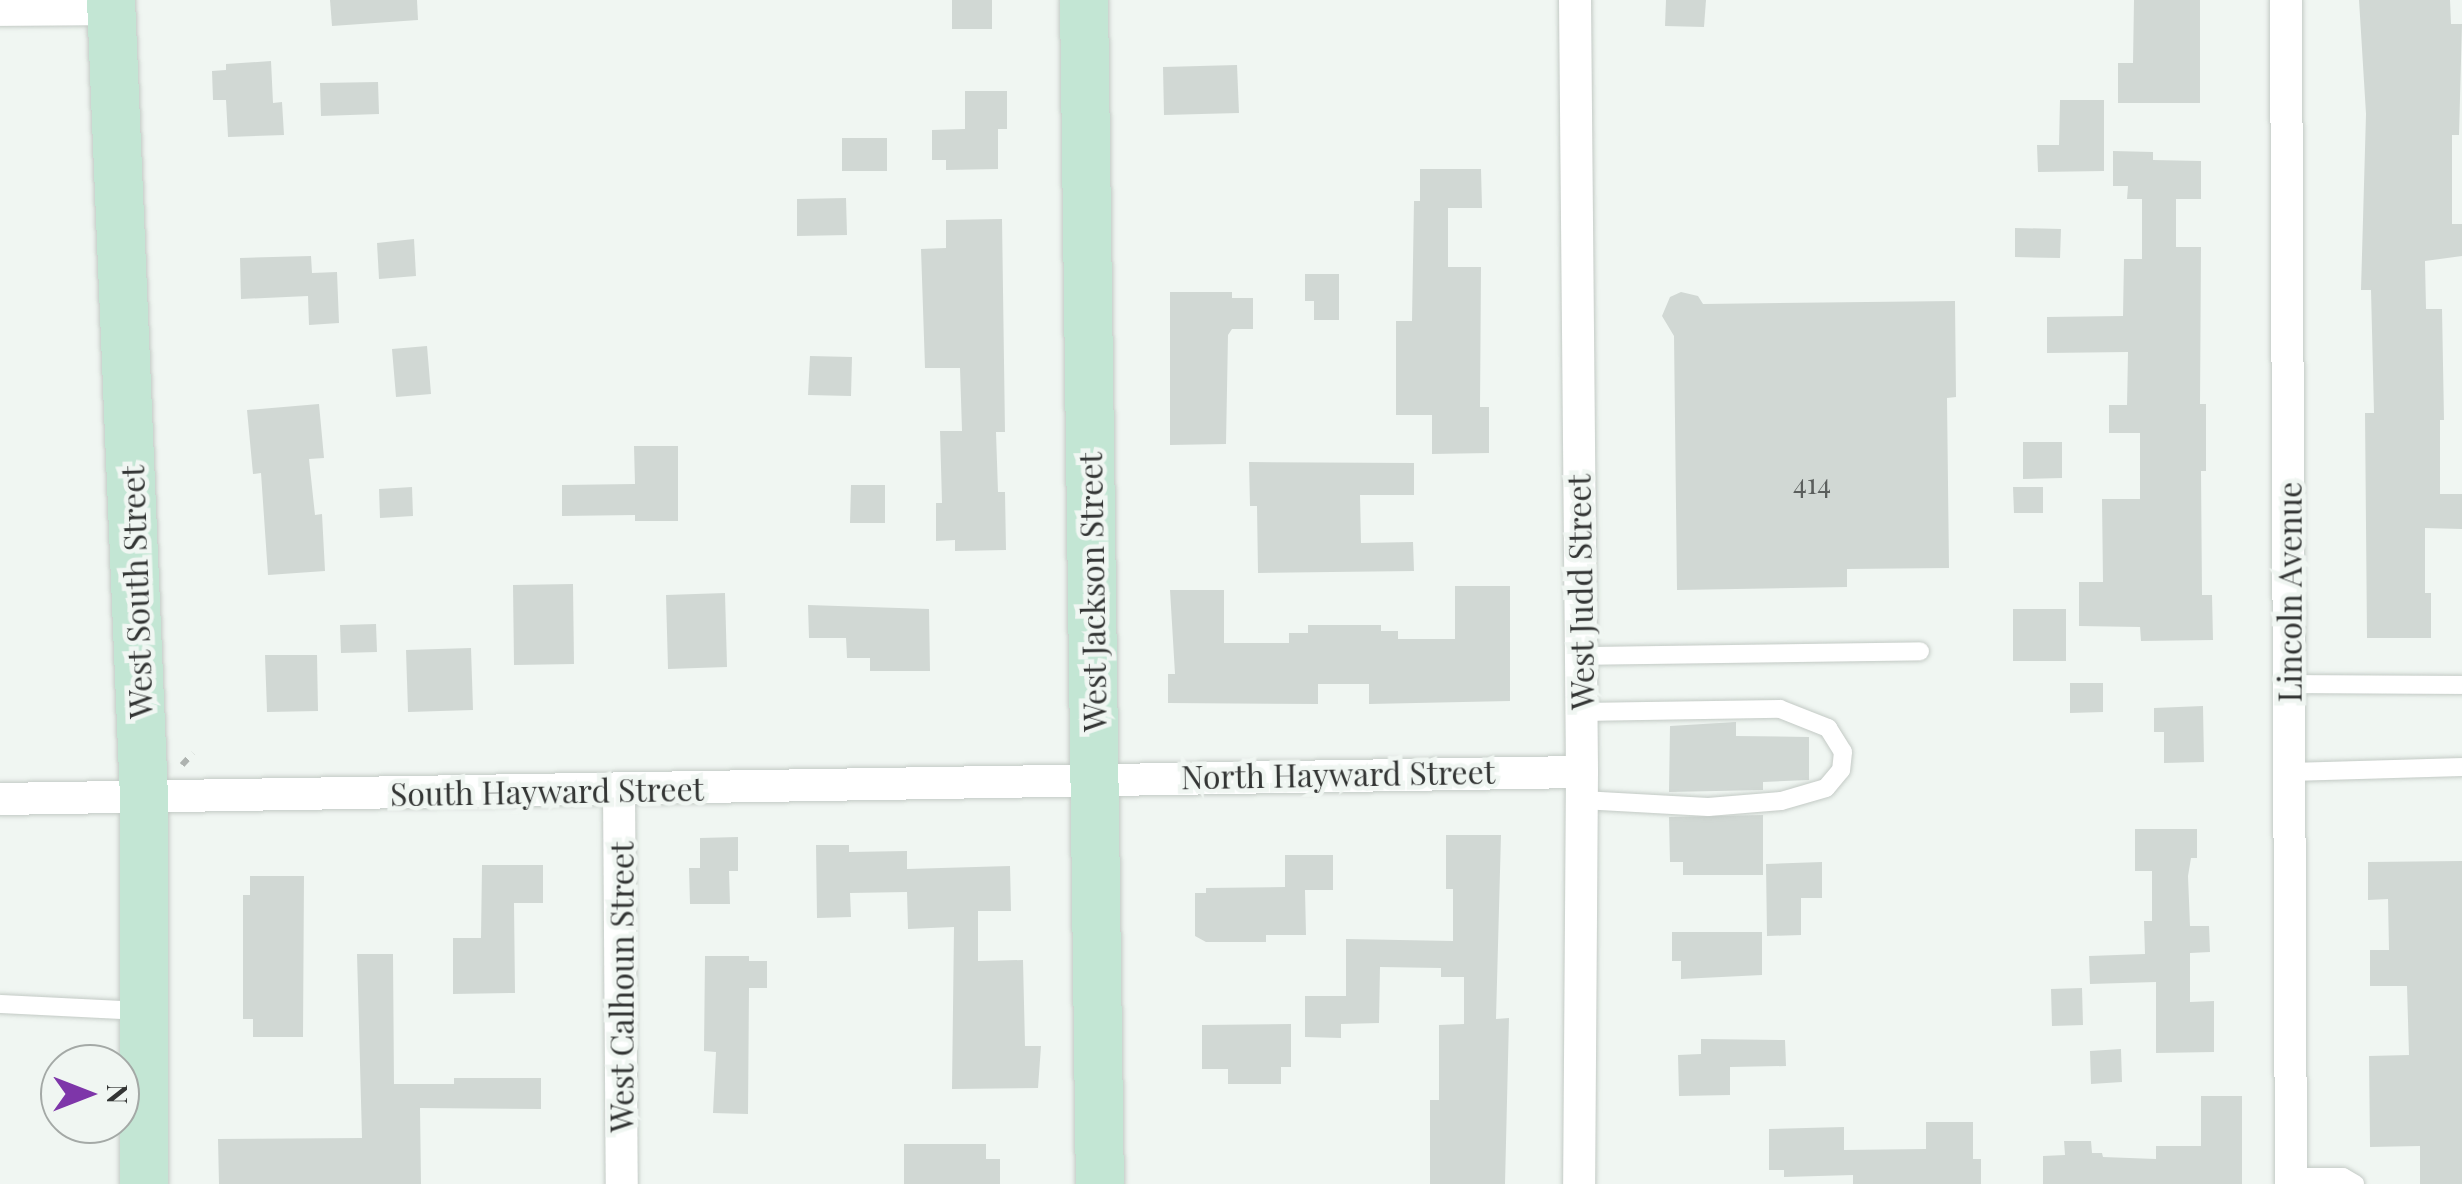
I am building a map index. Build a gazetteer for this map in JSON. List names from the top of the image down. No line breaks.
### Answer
{"streets":{"street":["West South Street","West Jackson Street","West Judd Street","Lincoln Avenue","North Hayward Street","South Hayward Street","West Calhoun Street"]},"crossings":[["West South Street","South Hayward Street"],["West Jackson Street","North Hayward Street"],["West Jackson Street","South Hayward Street"],["West Judd Street","North Hayward Street"],["North Hayward Street","South Hayward Street"],["South Hayward Street","West Calhoun Street"]],"house_numbers":["414"],"north":"right"}
